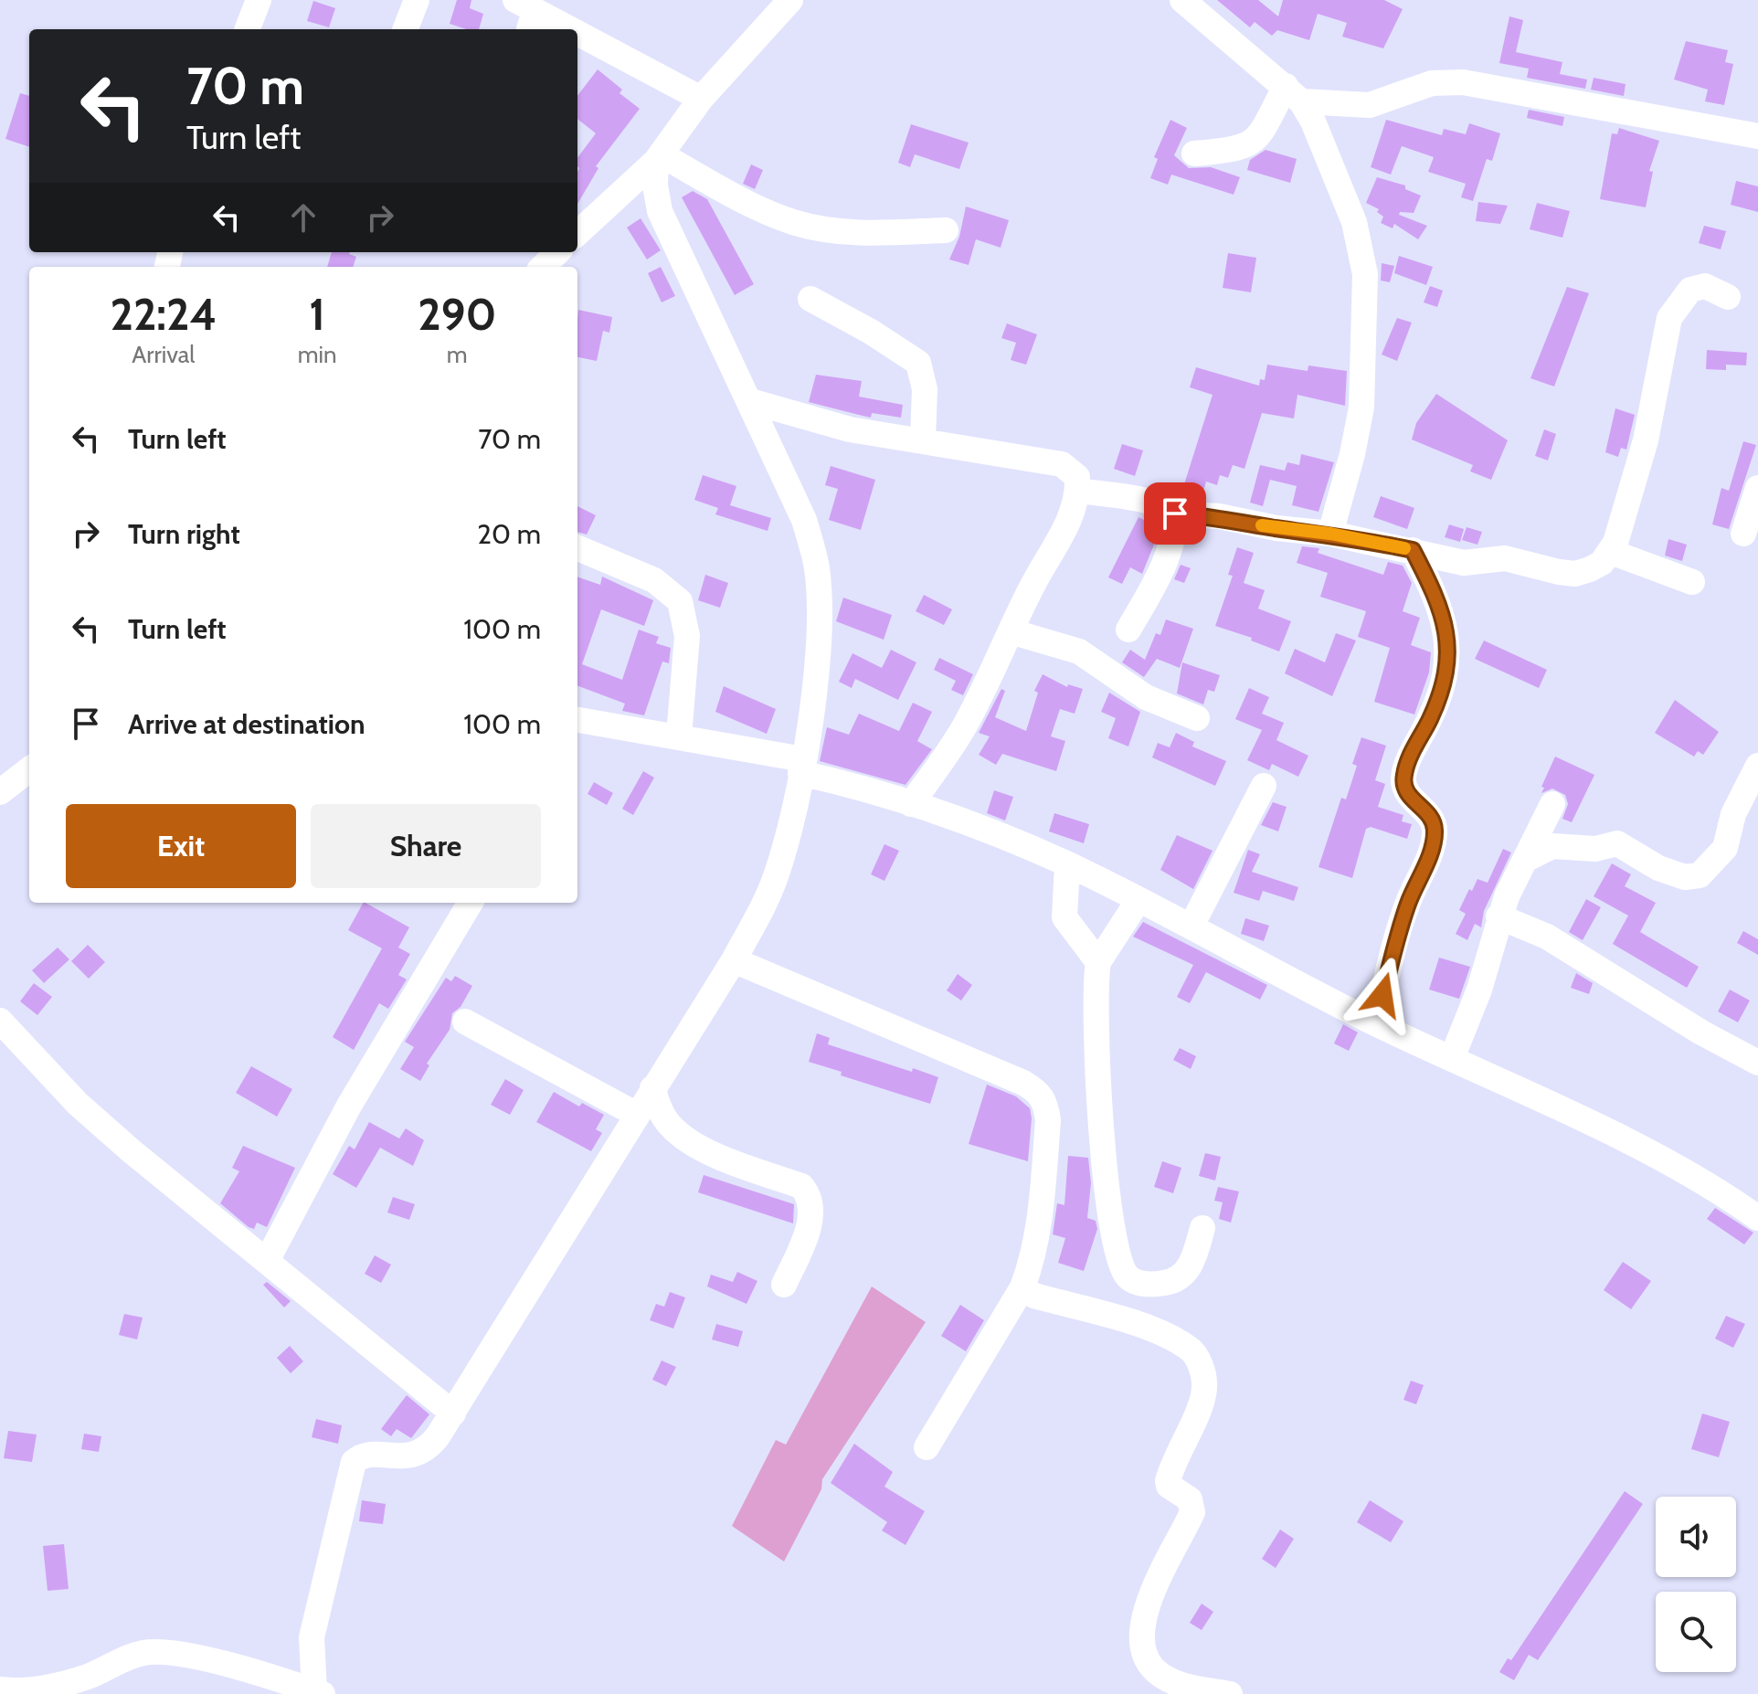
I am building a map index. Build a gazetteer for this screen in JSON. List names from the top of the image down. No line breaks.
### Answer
{"page":{"turn":["70 m","Turn left"],"eta":["22:24","Arrival","1","min","290","m"],"list":[{"name":"Turn left","value":"70 m"},{"name":"Turn right","value":"20 m"},{"name":"Turn left","value":"100 m"},{"name":"Arrive at destination","value":"100 m"}],"buttons":["Exit","Share"]}}
